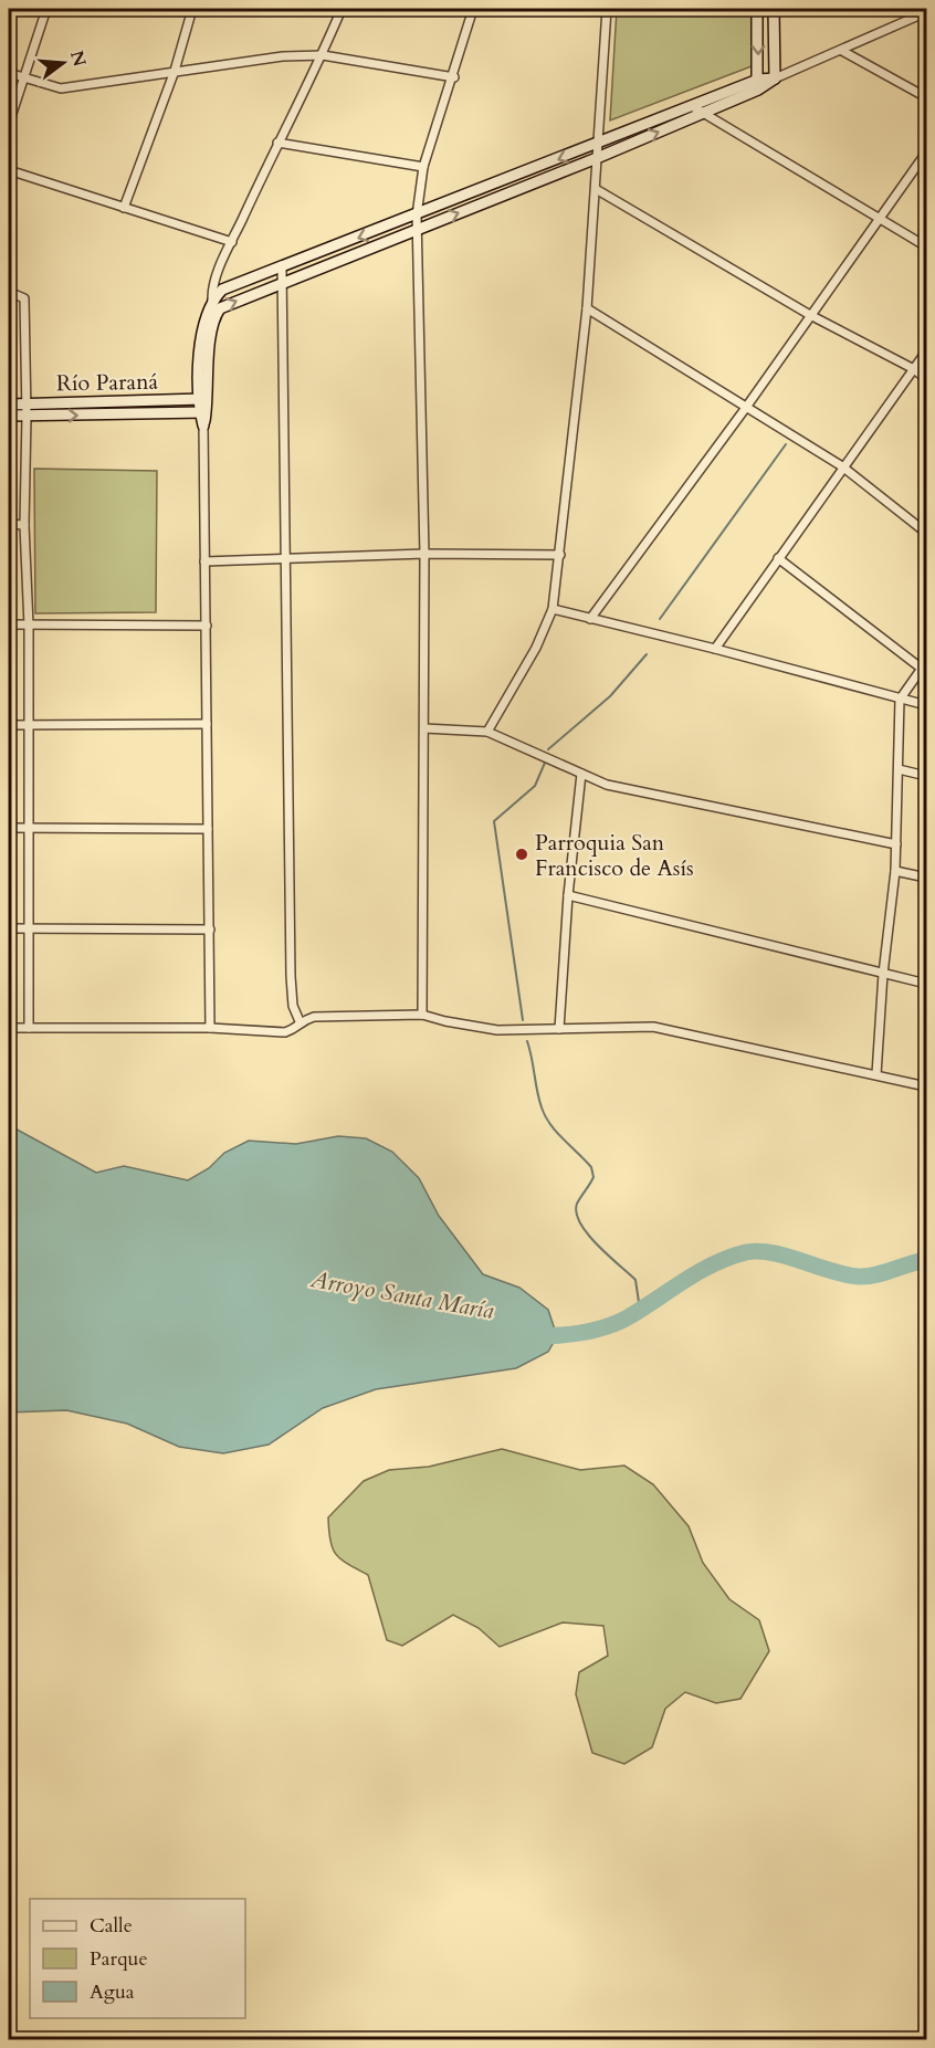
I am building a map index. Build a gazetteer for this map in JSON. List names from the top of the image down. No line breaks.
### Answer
{"streets":{"street":["Río Paraná"]},"water":["Arroyo Santa María"],"places":["Parroquia San Francisco de Asís"],"legend":["Calle","Parque","Agua"],"north":"right"}
